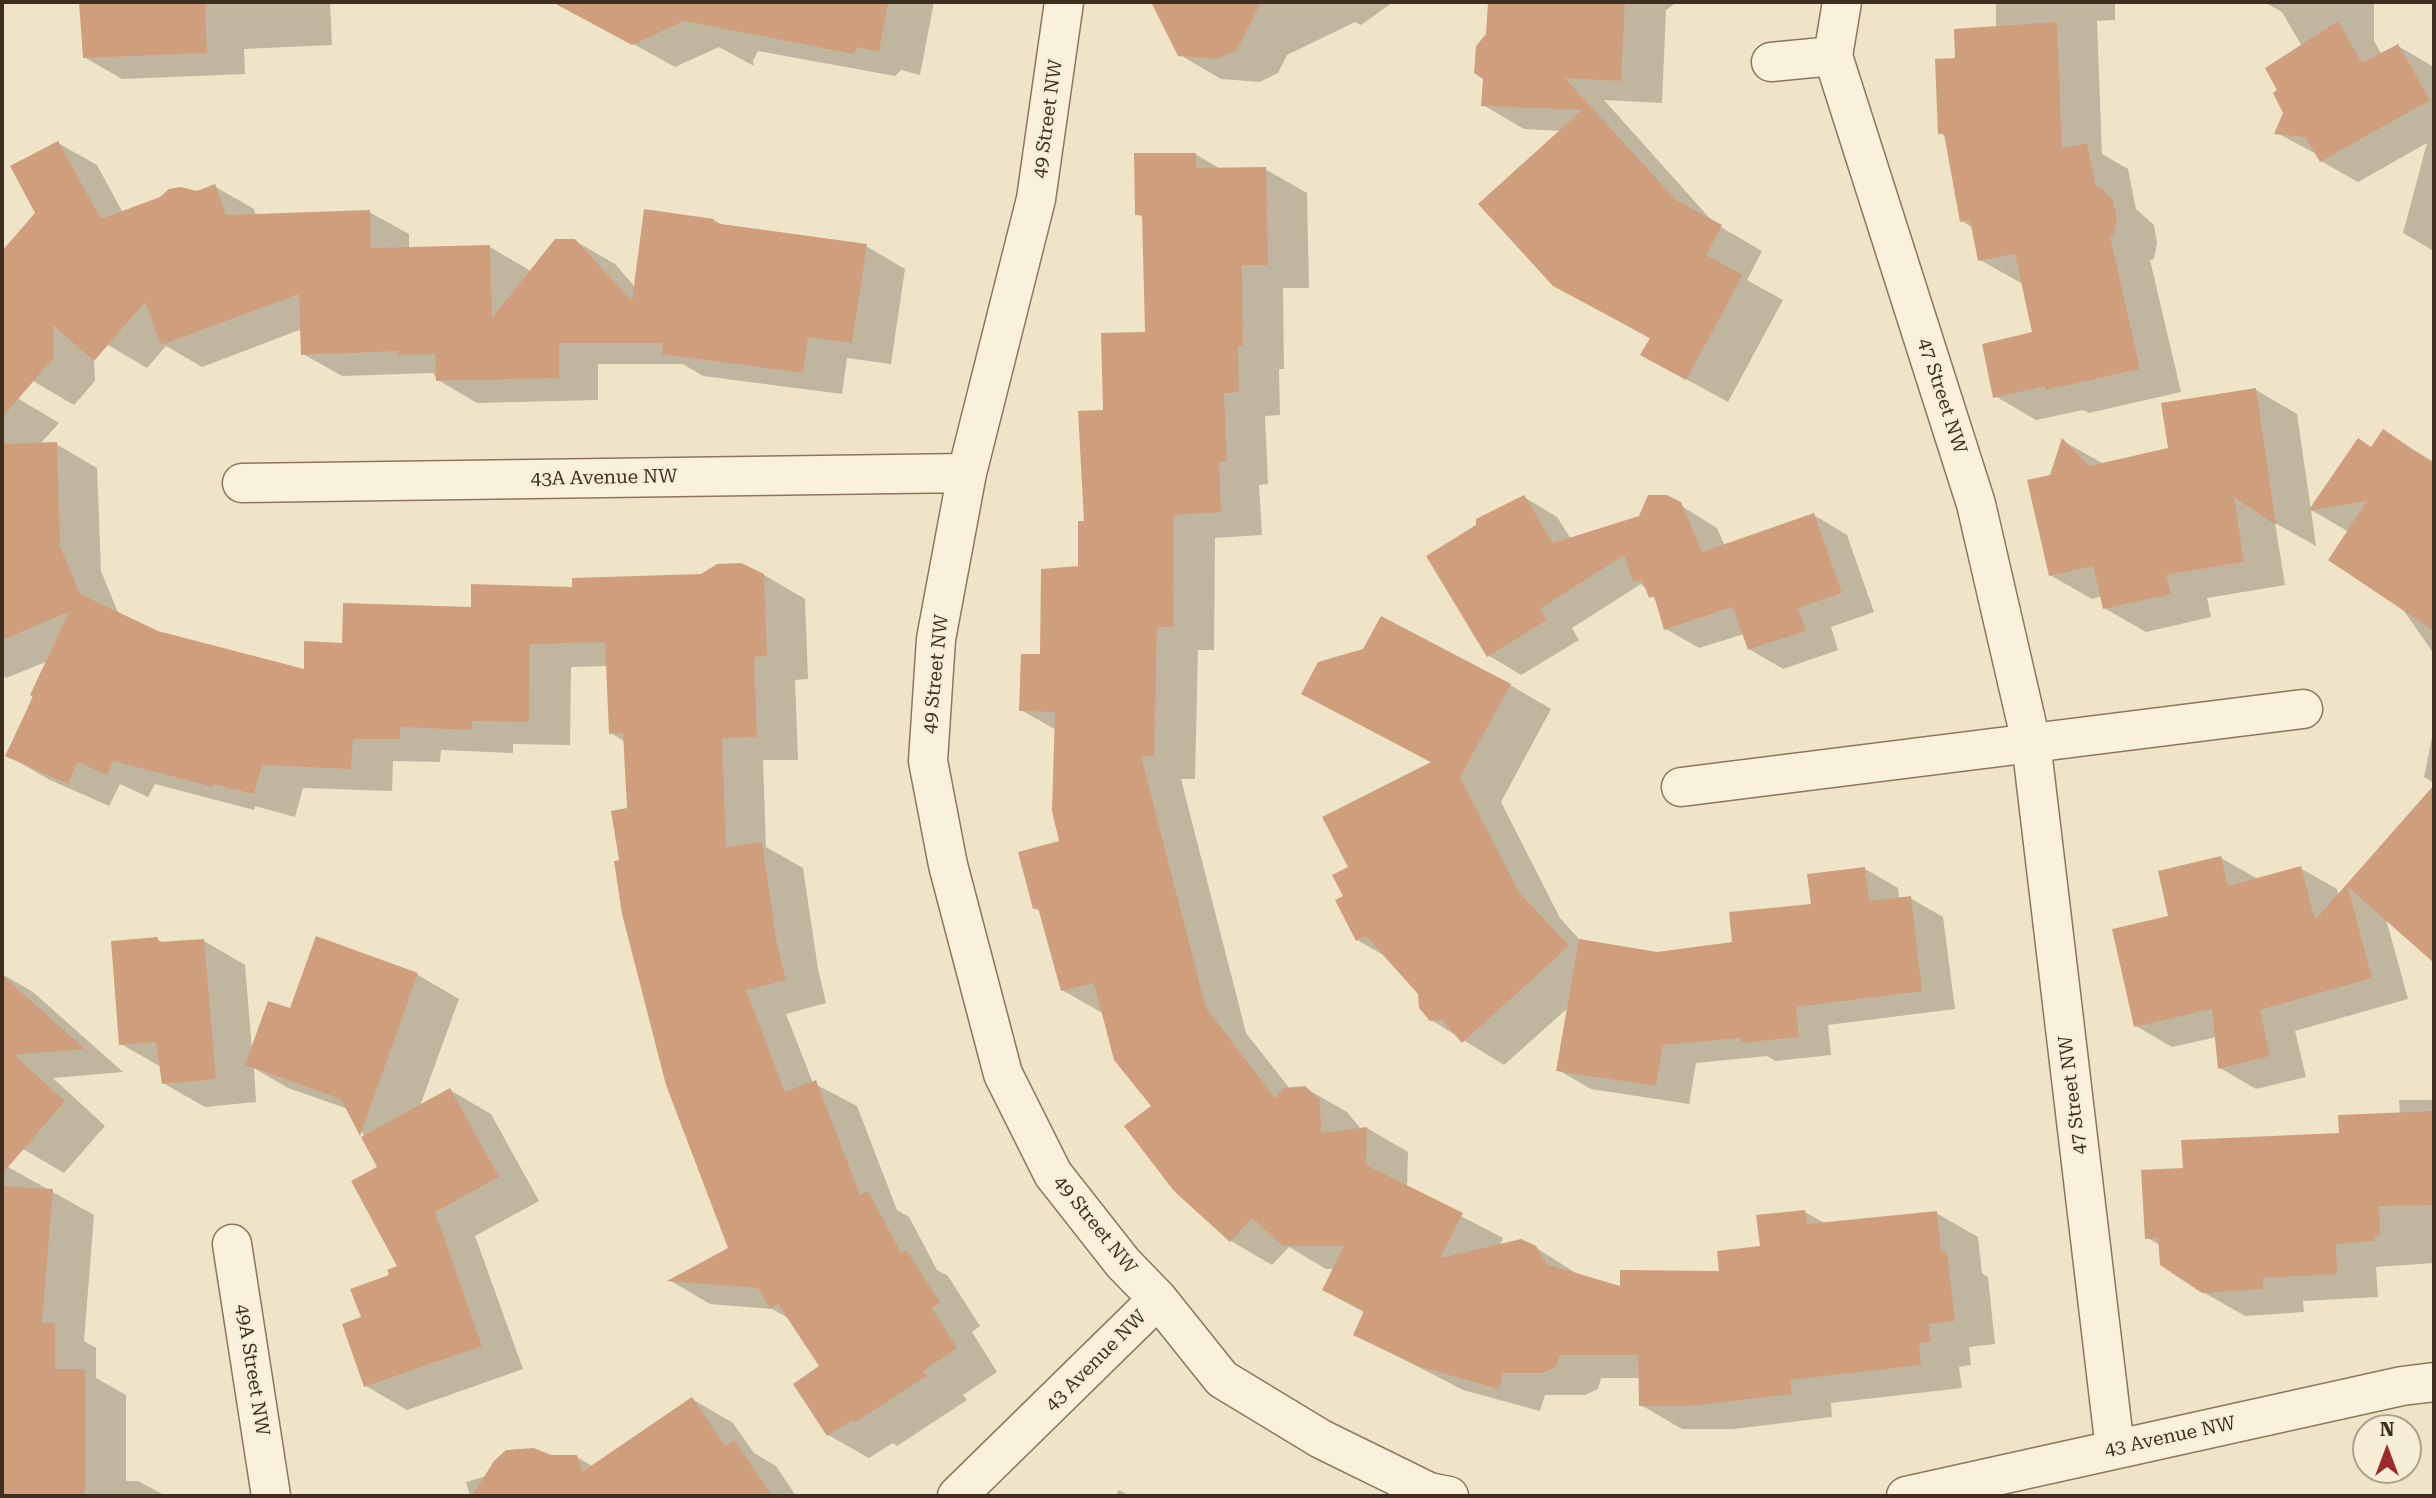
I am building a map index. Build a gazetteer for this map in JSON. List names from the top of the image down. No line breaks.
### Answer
{"streets":{"street":["49 Street NW","47 Street NW","43A Avenue NW","43 Avenue NW","49A Street NW"]},"crossings":[["49 Street NW","43A Avenue NW"],["49 Street NW","43 Avenue NW"],["47 Street NW","43 Avenue NW"]],"north":"top"}
